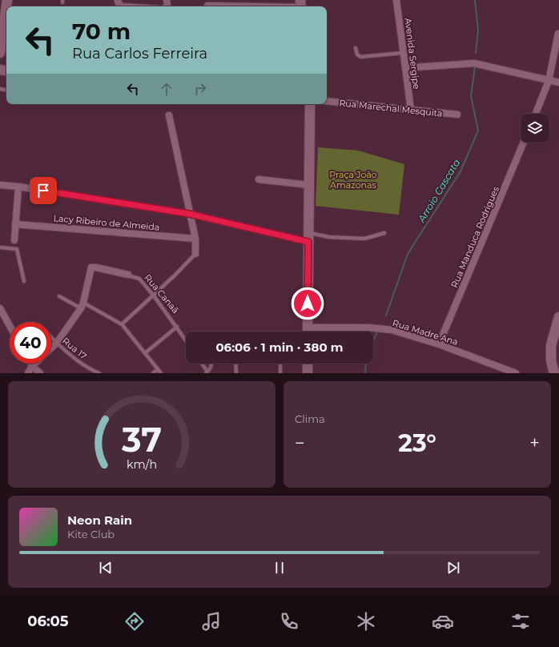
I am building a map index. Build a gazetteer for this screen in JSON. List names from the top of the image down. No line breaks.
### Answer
{"streets":{"street":["Avenida Sergipe","Rua Marechal Mesquita","Lacy Ribeiro de Almeida","Rua Manduca Rodrigues","Rua Canaã","Rua Madre Ana"],"lane":["Rua 17"]},"crossings":[["Avenida Sergipe","Rua Marechal Mesquita"],["Rua Manduca Rodrigues","Rua Madre Ana"],["Rua Canaã","Rua 17"]],"water":["Arroio Cascata"],"parks":["Praça João Amazonas"],"page":{"turn":["70 m","Rua Carlos Ferreira"],"limit":"40","trip":"06:06 · 1 min · 380 m","tile":"Clima","heat":["−","23°","+"],"song":["Neon Rain","Kite Club"],"tabs":"06:05","gauge":["37","km/h"]}}
